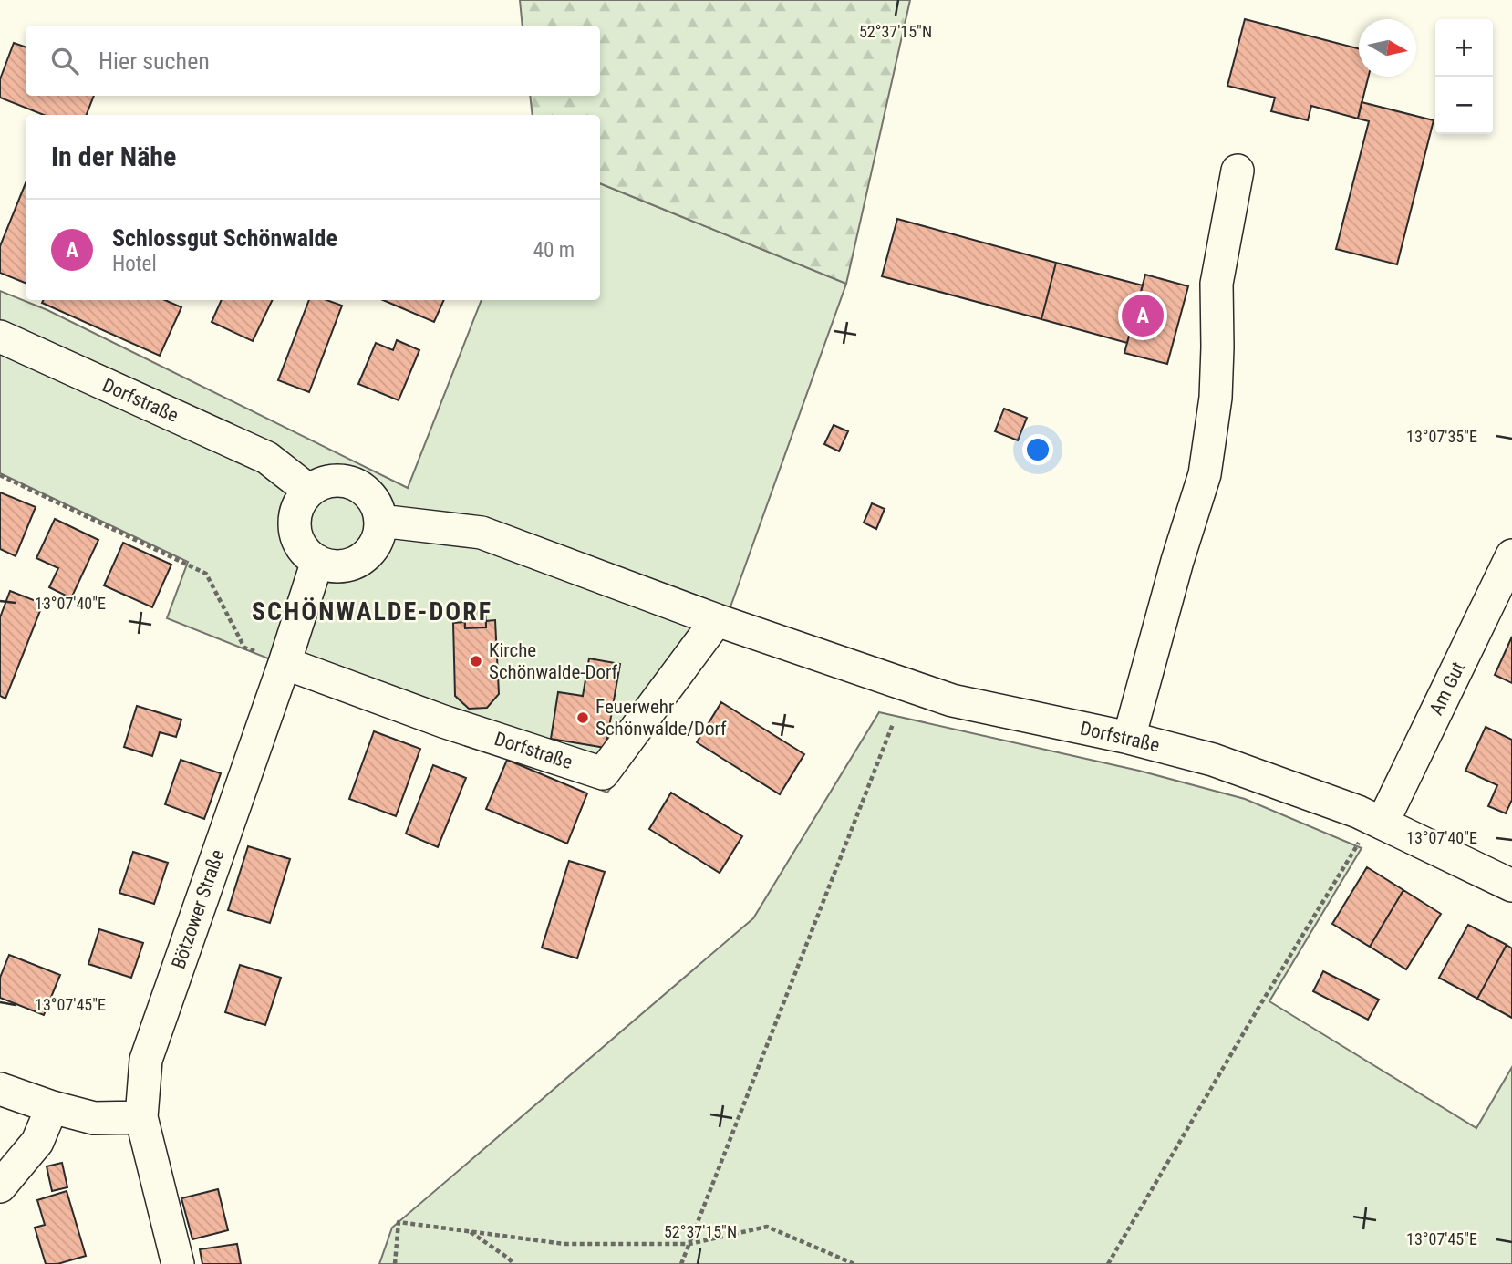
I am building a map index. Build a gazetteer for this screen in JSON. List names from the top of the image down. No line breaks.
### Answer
{"streets":{"street":["Dorfstraße","Am Gut","Bötzower Straße"]},"crossings":[["Dorfstraße","Am Gut"],["Dorfstraße","Bötzower Straße"]],"districts":["SCHÖNWALDE-DORF"],"places":["Kirche Schönwalde-Dorf","Feuerwehr Schönwalde/Dorf"],"north":"right","page":{"map_buttons":["+","−"],"search":"Hier suchen","heading":"In der Nähe","list":[{"mark":"A","name":"Schlossgut Schönwalde","note":"Hotel","value":"40 m"}],"pins":"A"},"coordinates":["52°37'15\"N","13°07'35\"E","13°07'40\"E","13°07'45\"E"]}
